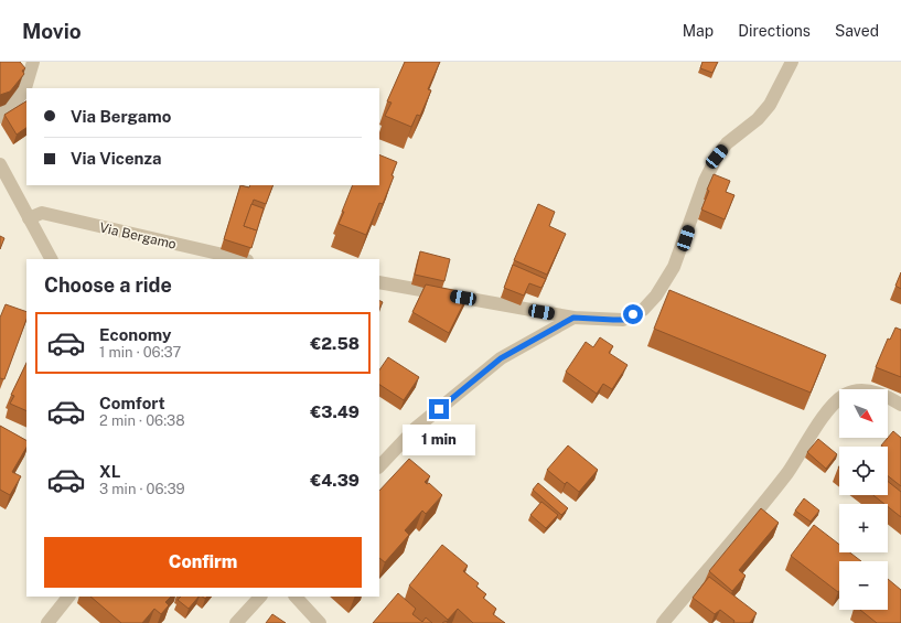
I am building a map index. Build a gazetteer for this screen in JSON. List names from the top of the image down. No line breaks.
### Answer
{"streets":{"street":["Via Bergamo"]},"north":"bottom right","page":{"header":"Movio","nav":["Map","Directions","Saved"],"banner":["Via Bergamo","Via Vicenza"],"heading":"Choose a ride","list":[{"name":"Economy","note":"1 min · 06:37","value":"€2.58"},{"name":"Comfort","note":"2 min · 06:38","value":"€3.49"},{"name":"XL","note":"3 min · 06:39","value":"€4.39"}],"map_buttons":["+","−"],"bubble":"1 min","buttons":"Confirm"}}
